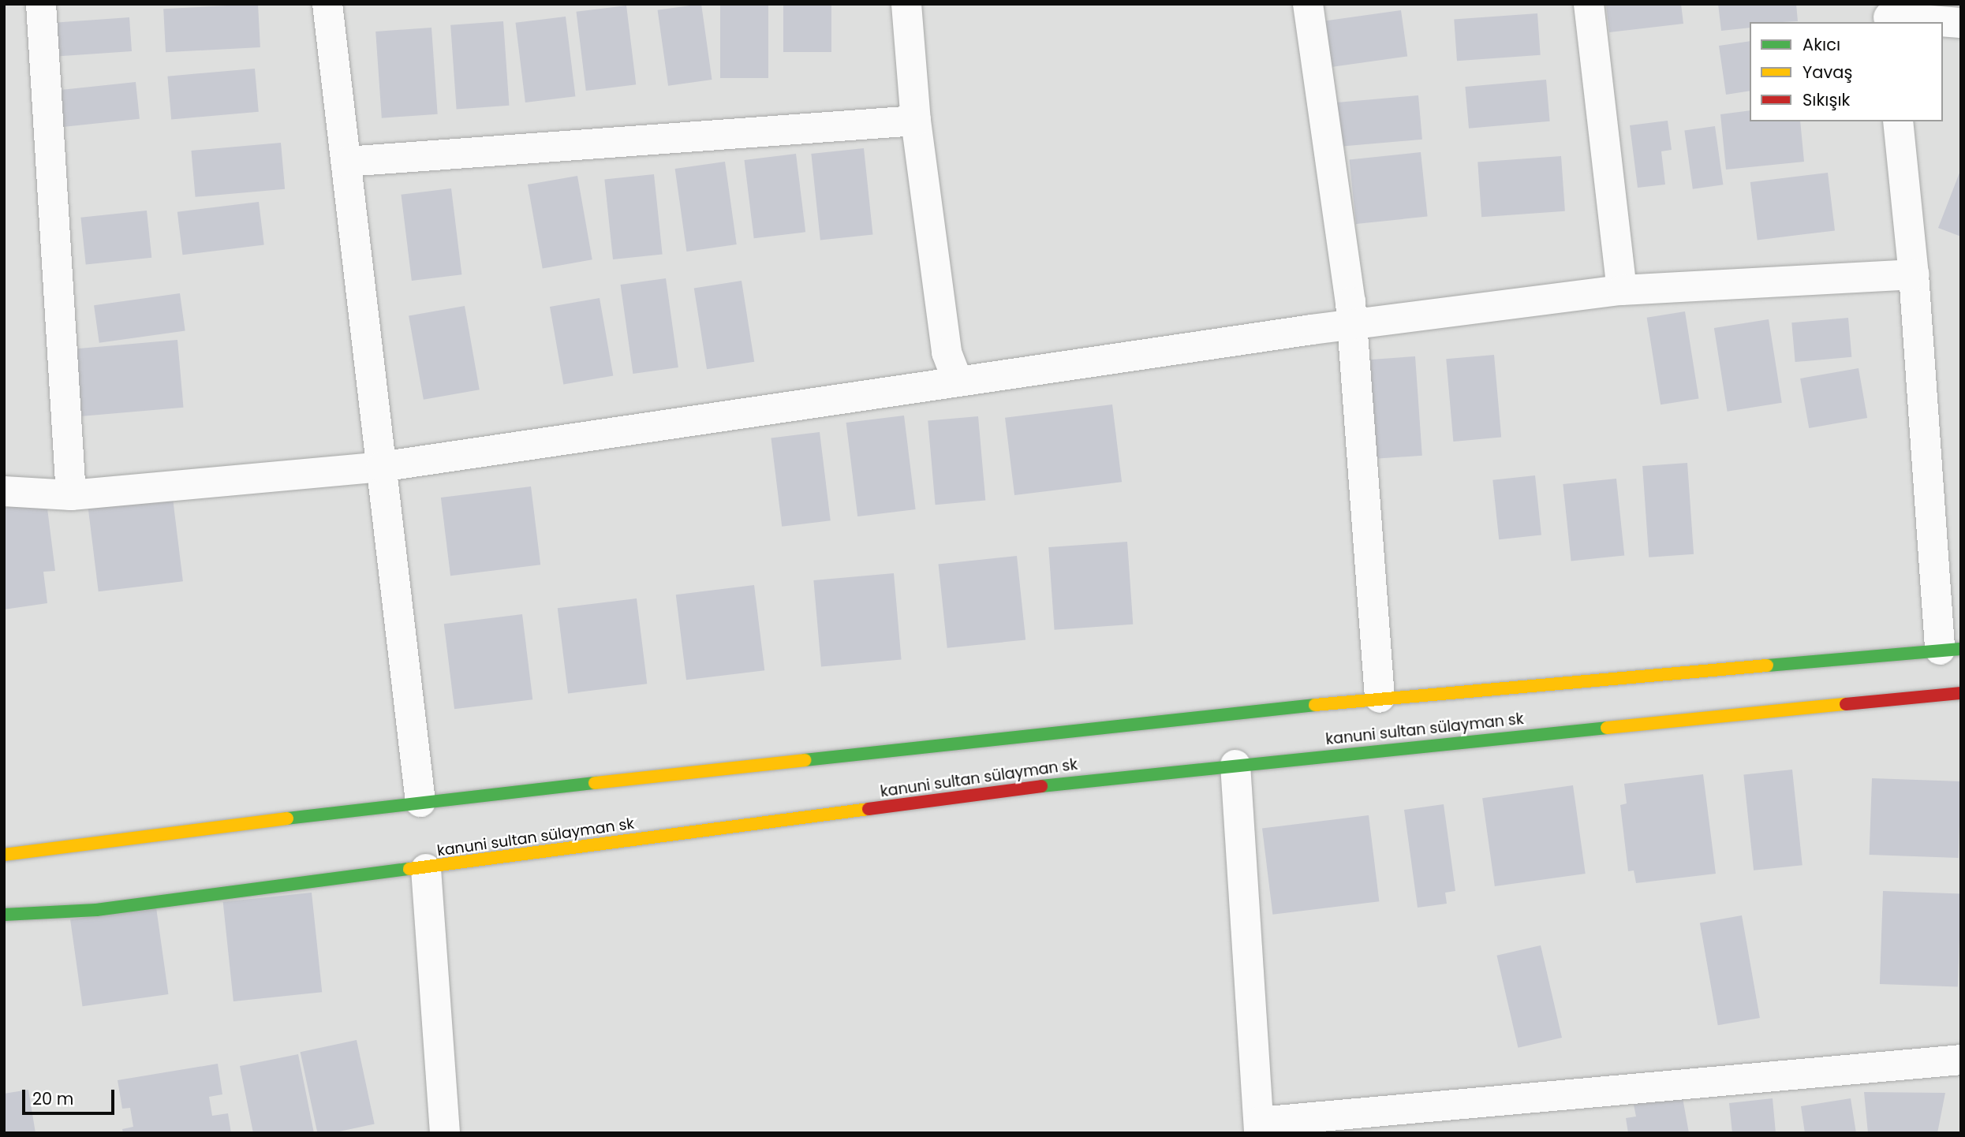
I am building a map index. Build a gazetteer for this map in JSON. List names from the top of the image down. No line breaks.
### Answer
{"streets":{"main road":["kanuni sultan sülayman sk"]},"legend":["Akıcı","Yavaş","Sıkışık"],"scale_bar":"20 m"}
